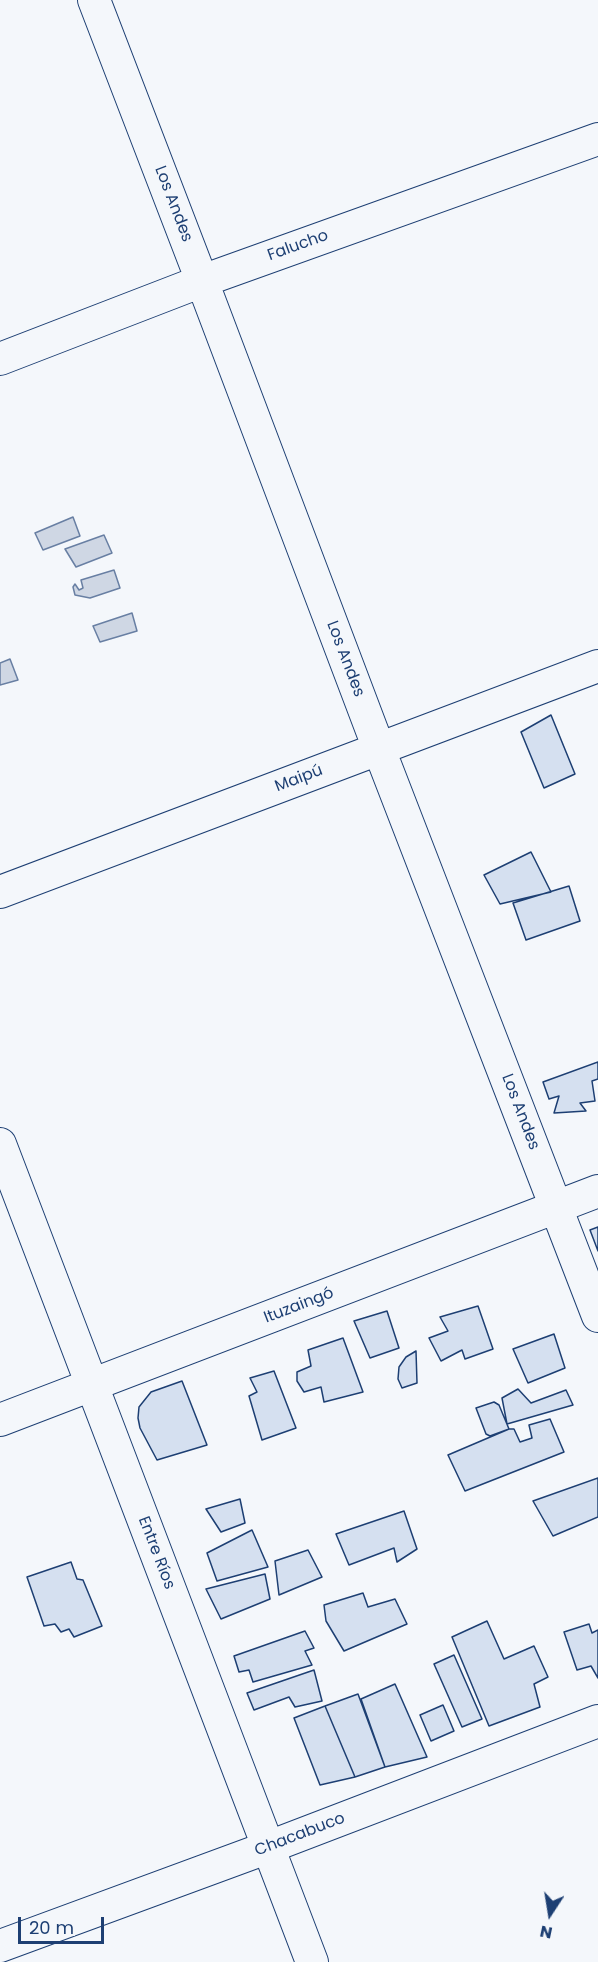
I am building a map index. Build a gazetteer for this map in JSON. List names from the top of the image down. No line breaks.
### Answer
{"streets":{"street":["Los Andes","Falucho","Maipú","Ituzaingó","Entre Ríos","Chacabuco"]},"crossings":[["Los Andes","Falucho"],["Los Andes","Maipú"],["Los Andes","Ituzaingó"],["Ituzaingó","Entre Ríos"],["Entre Ríos","Chacabuco"]],"scale_bar":"20 m","north":"bottom"}
